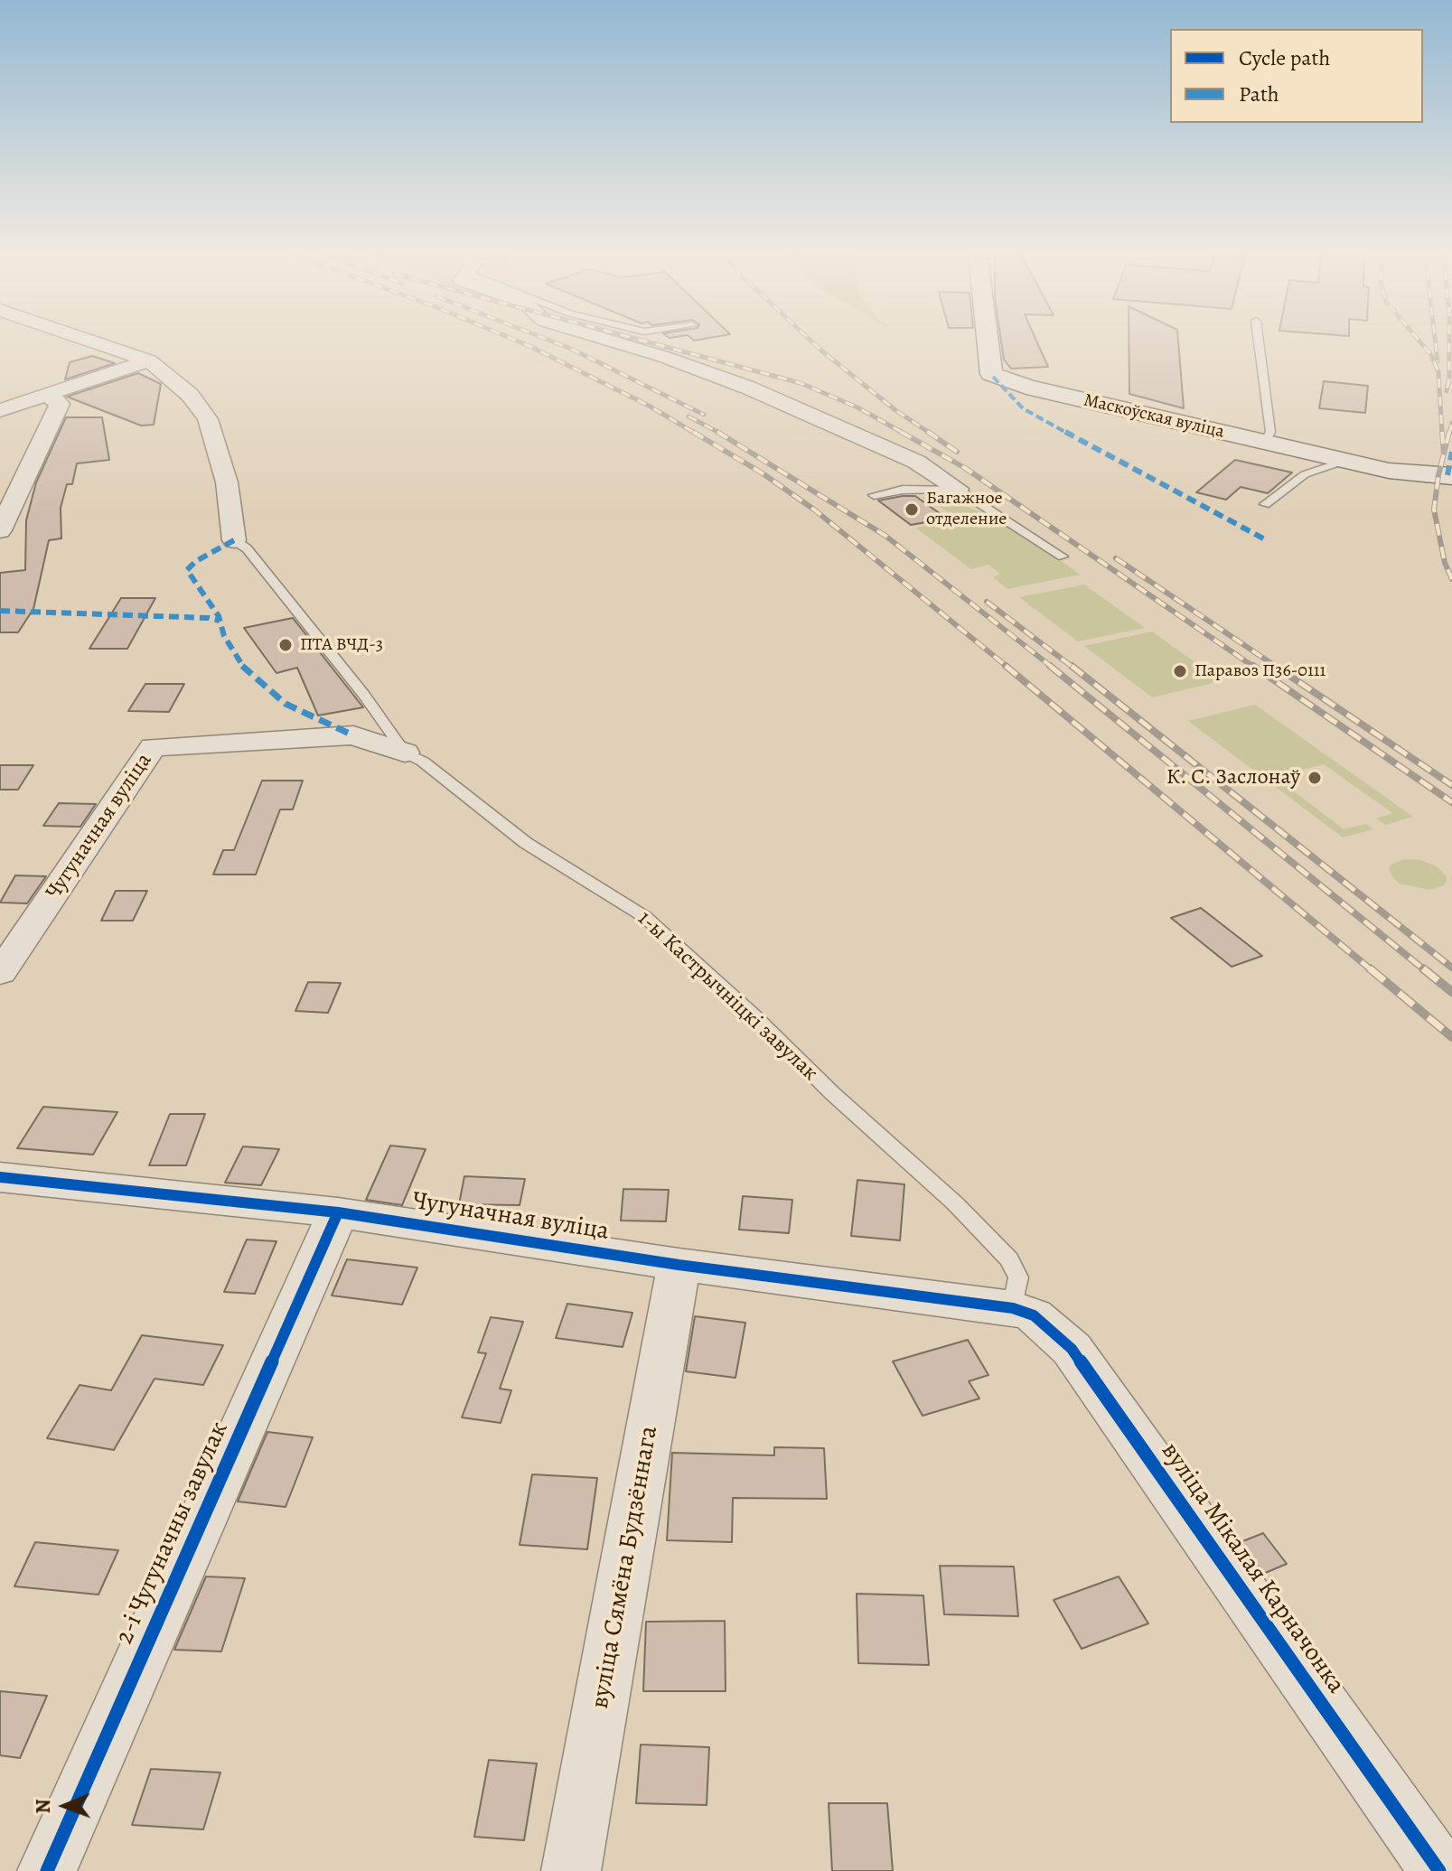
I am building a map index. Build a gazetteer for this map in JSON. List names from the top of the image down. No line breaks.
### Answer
{"streets":{"street":["Маскоўская вуліца","Чугуначная вуліца","1-ы Кастрычніцкі завулак","2-і Чугуначны завулак","вуліца Сямёна Будзённага","вуліца Мікалая Карначонка"]},"crossings":[["Чугуначная вуліца","1-ы Кастрычніцкі завулак"],["Чугуначная вуліца","2-і Чугуначны завулак"],["Чугуначная вуліца","вуліца Сямёна Будзённага"],["Чугуначная вуліца","вуліца Мікалая Карначонка"],["1-ы Кастрычніцкі завулак","вуліца Мікалая Карначонка"]],"places":["Багажное отделение","ПТА ВЧД-3","Паравоз П36-0111","К. С. Заслонаў"],"legend":["Cycle path","Path"],"north":"left"}
